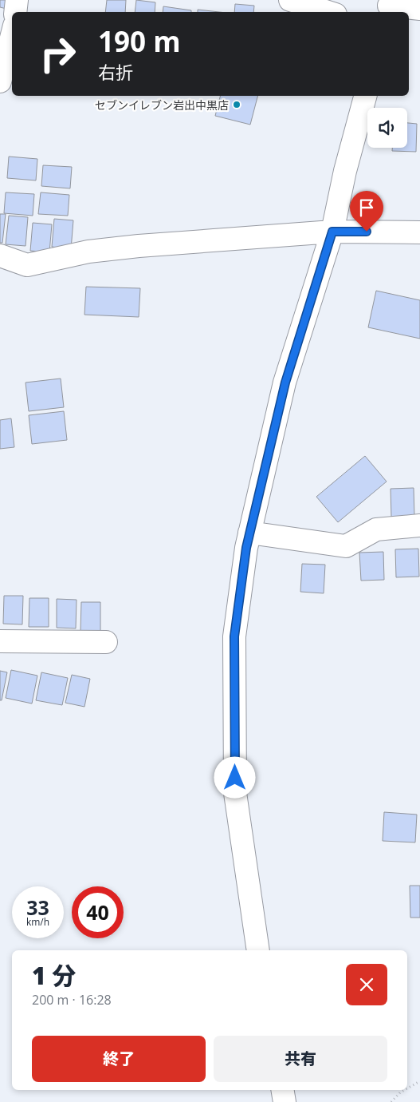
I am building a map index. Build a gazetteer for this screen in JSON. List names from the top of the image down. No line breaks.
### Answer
{"places":["セブンイレブン岩出中黒店"],"page":{"turn":["190 m","右折"],"speed":"33 km/h","limit":"40","heading":["1 分","200 m · 16:28"],"buttons":["終了","共有"]}}
